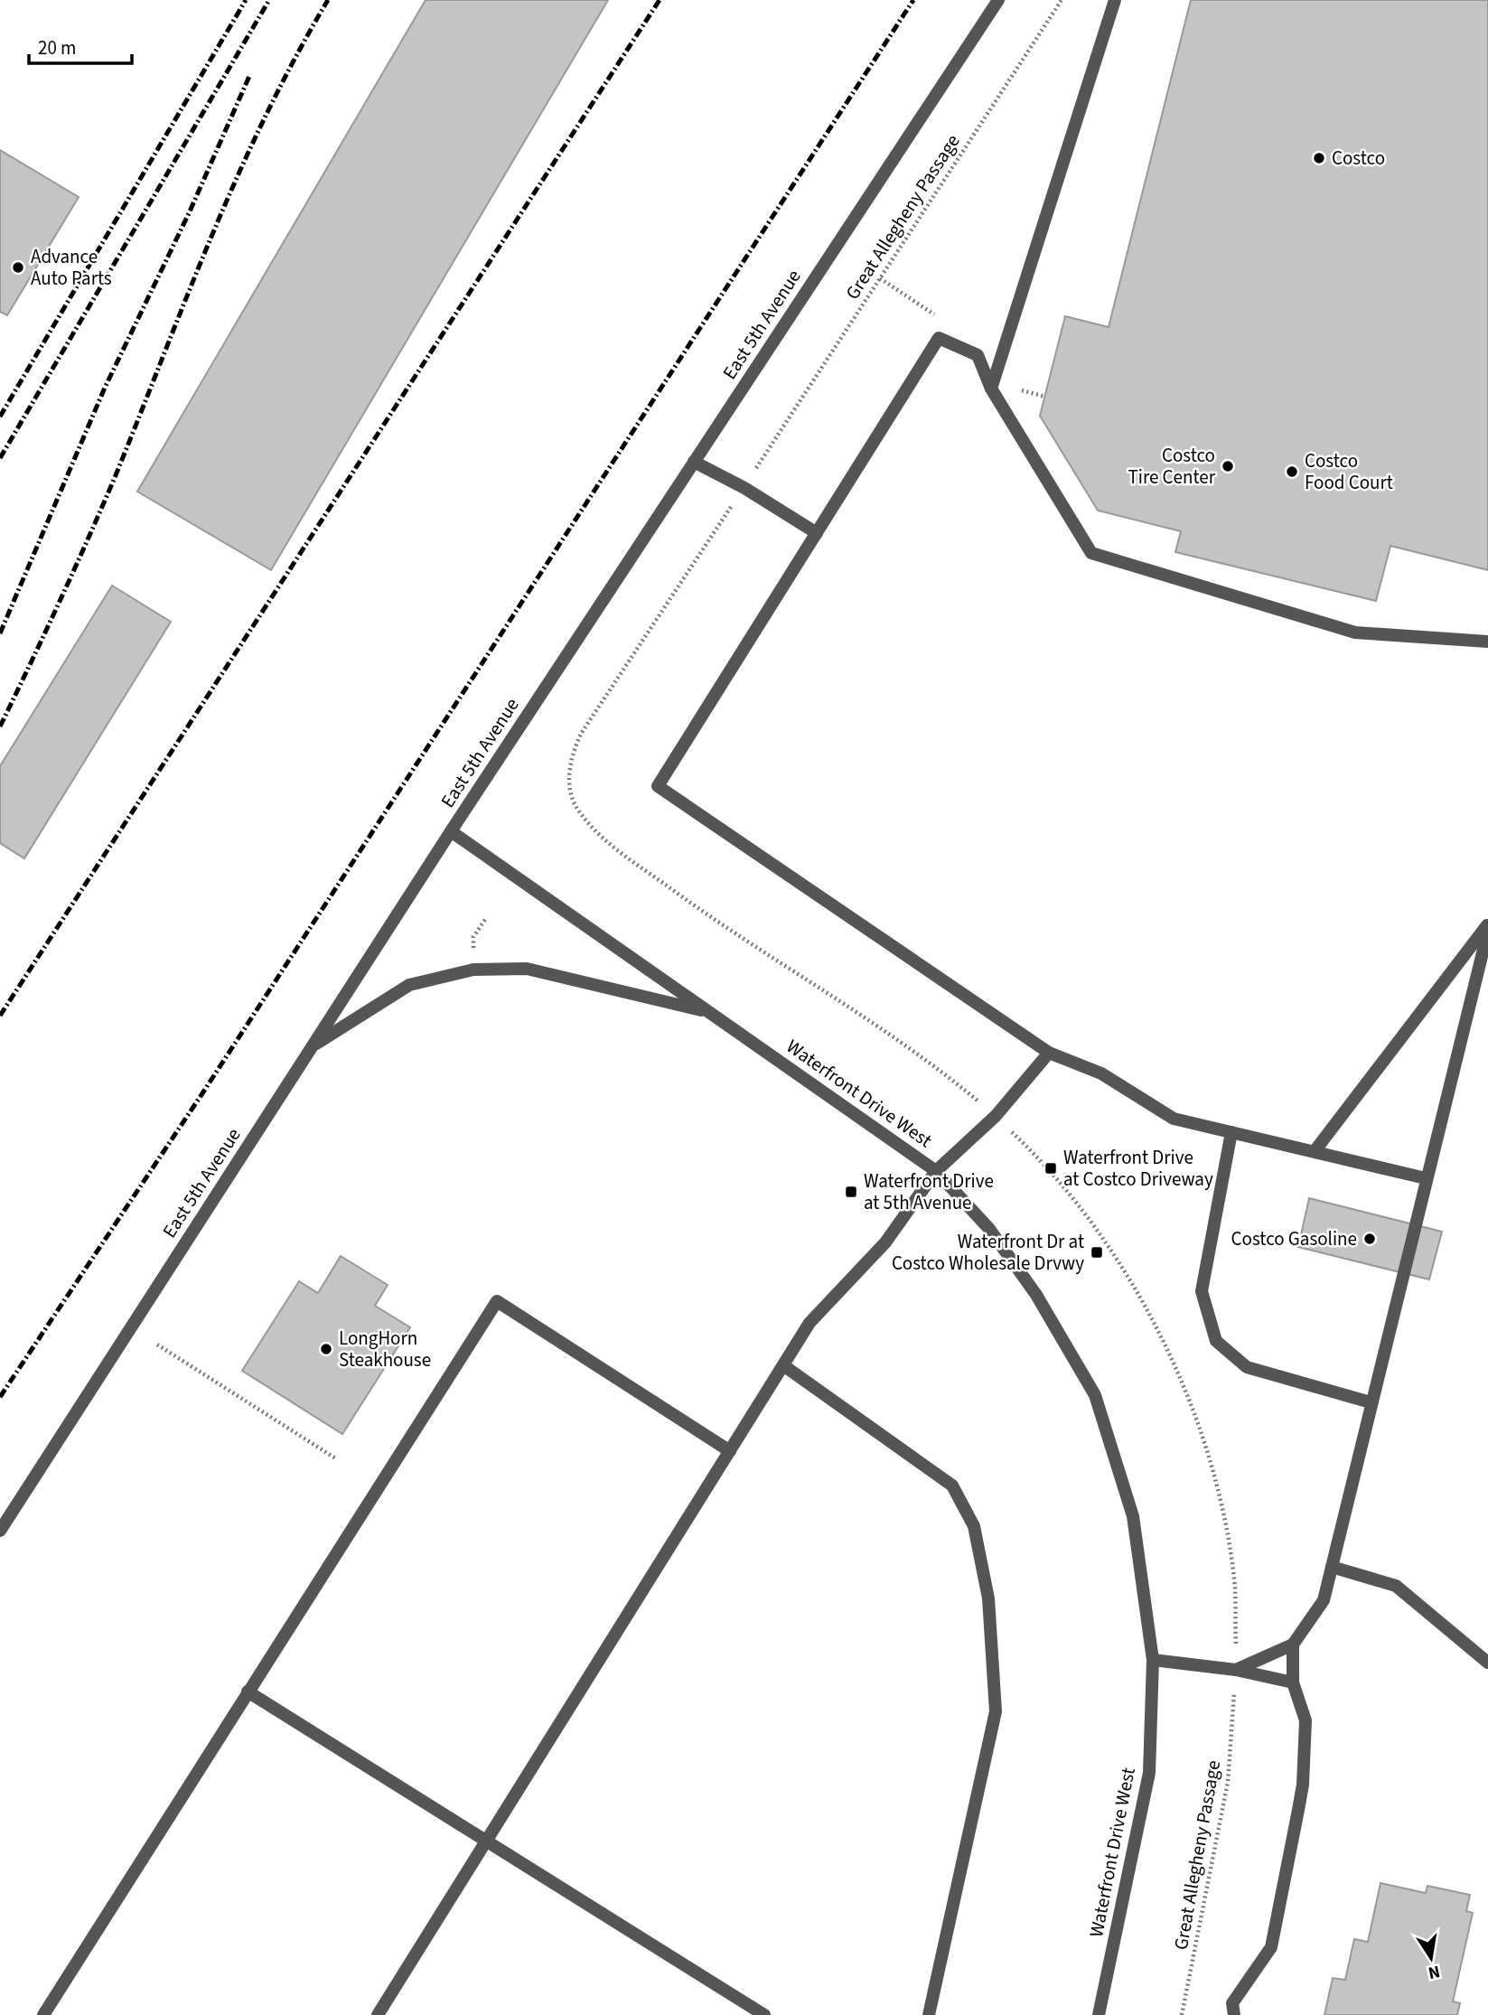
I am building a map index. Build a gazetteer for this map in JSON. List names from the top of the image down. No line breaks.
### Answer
{"streets":{"street":["East 5th Avenue","Waterfront Drive West"],"path":["Great Allegheny Passage"]},"crossings":[["East 5th Avenue","Waterfront Drive West"]],"places":{"other":["Costco","Advance Auto Parts","Costco Tire Center","Costco Food Court","Costco Gasoline","LongHorn Steakhouse"],"transit":["Waterfront Drive at Costco Driveway","Waterfront Drive at 5th Avenue","Waterfront Dr at Costco Wholesale Drvwy"]},"scale_bar":"20 m","north":"bottom"}
